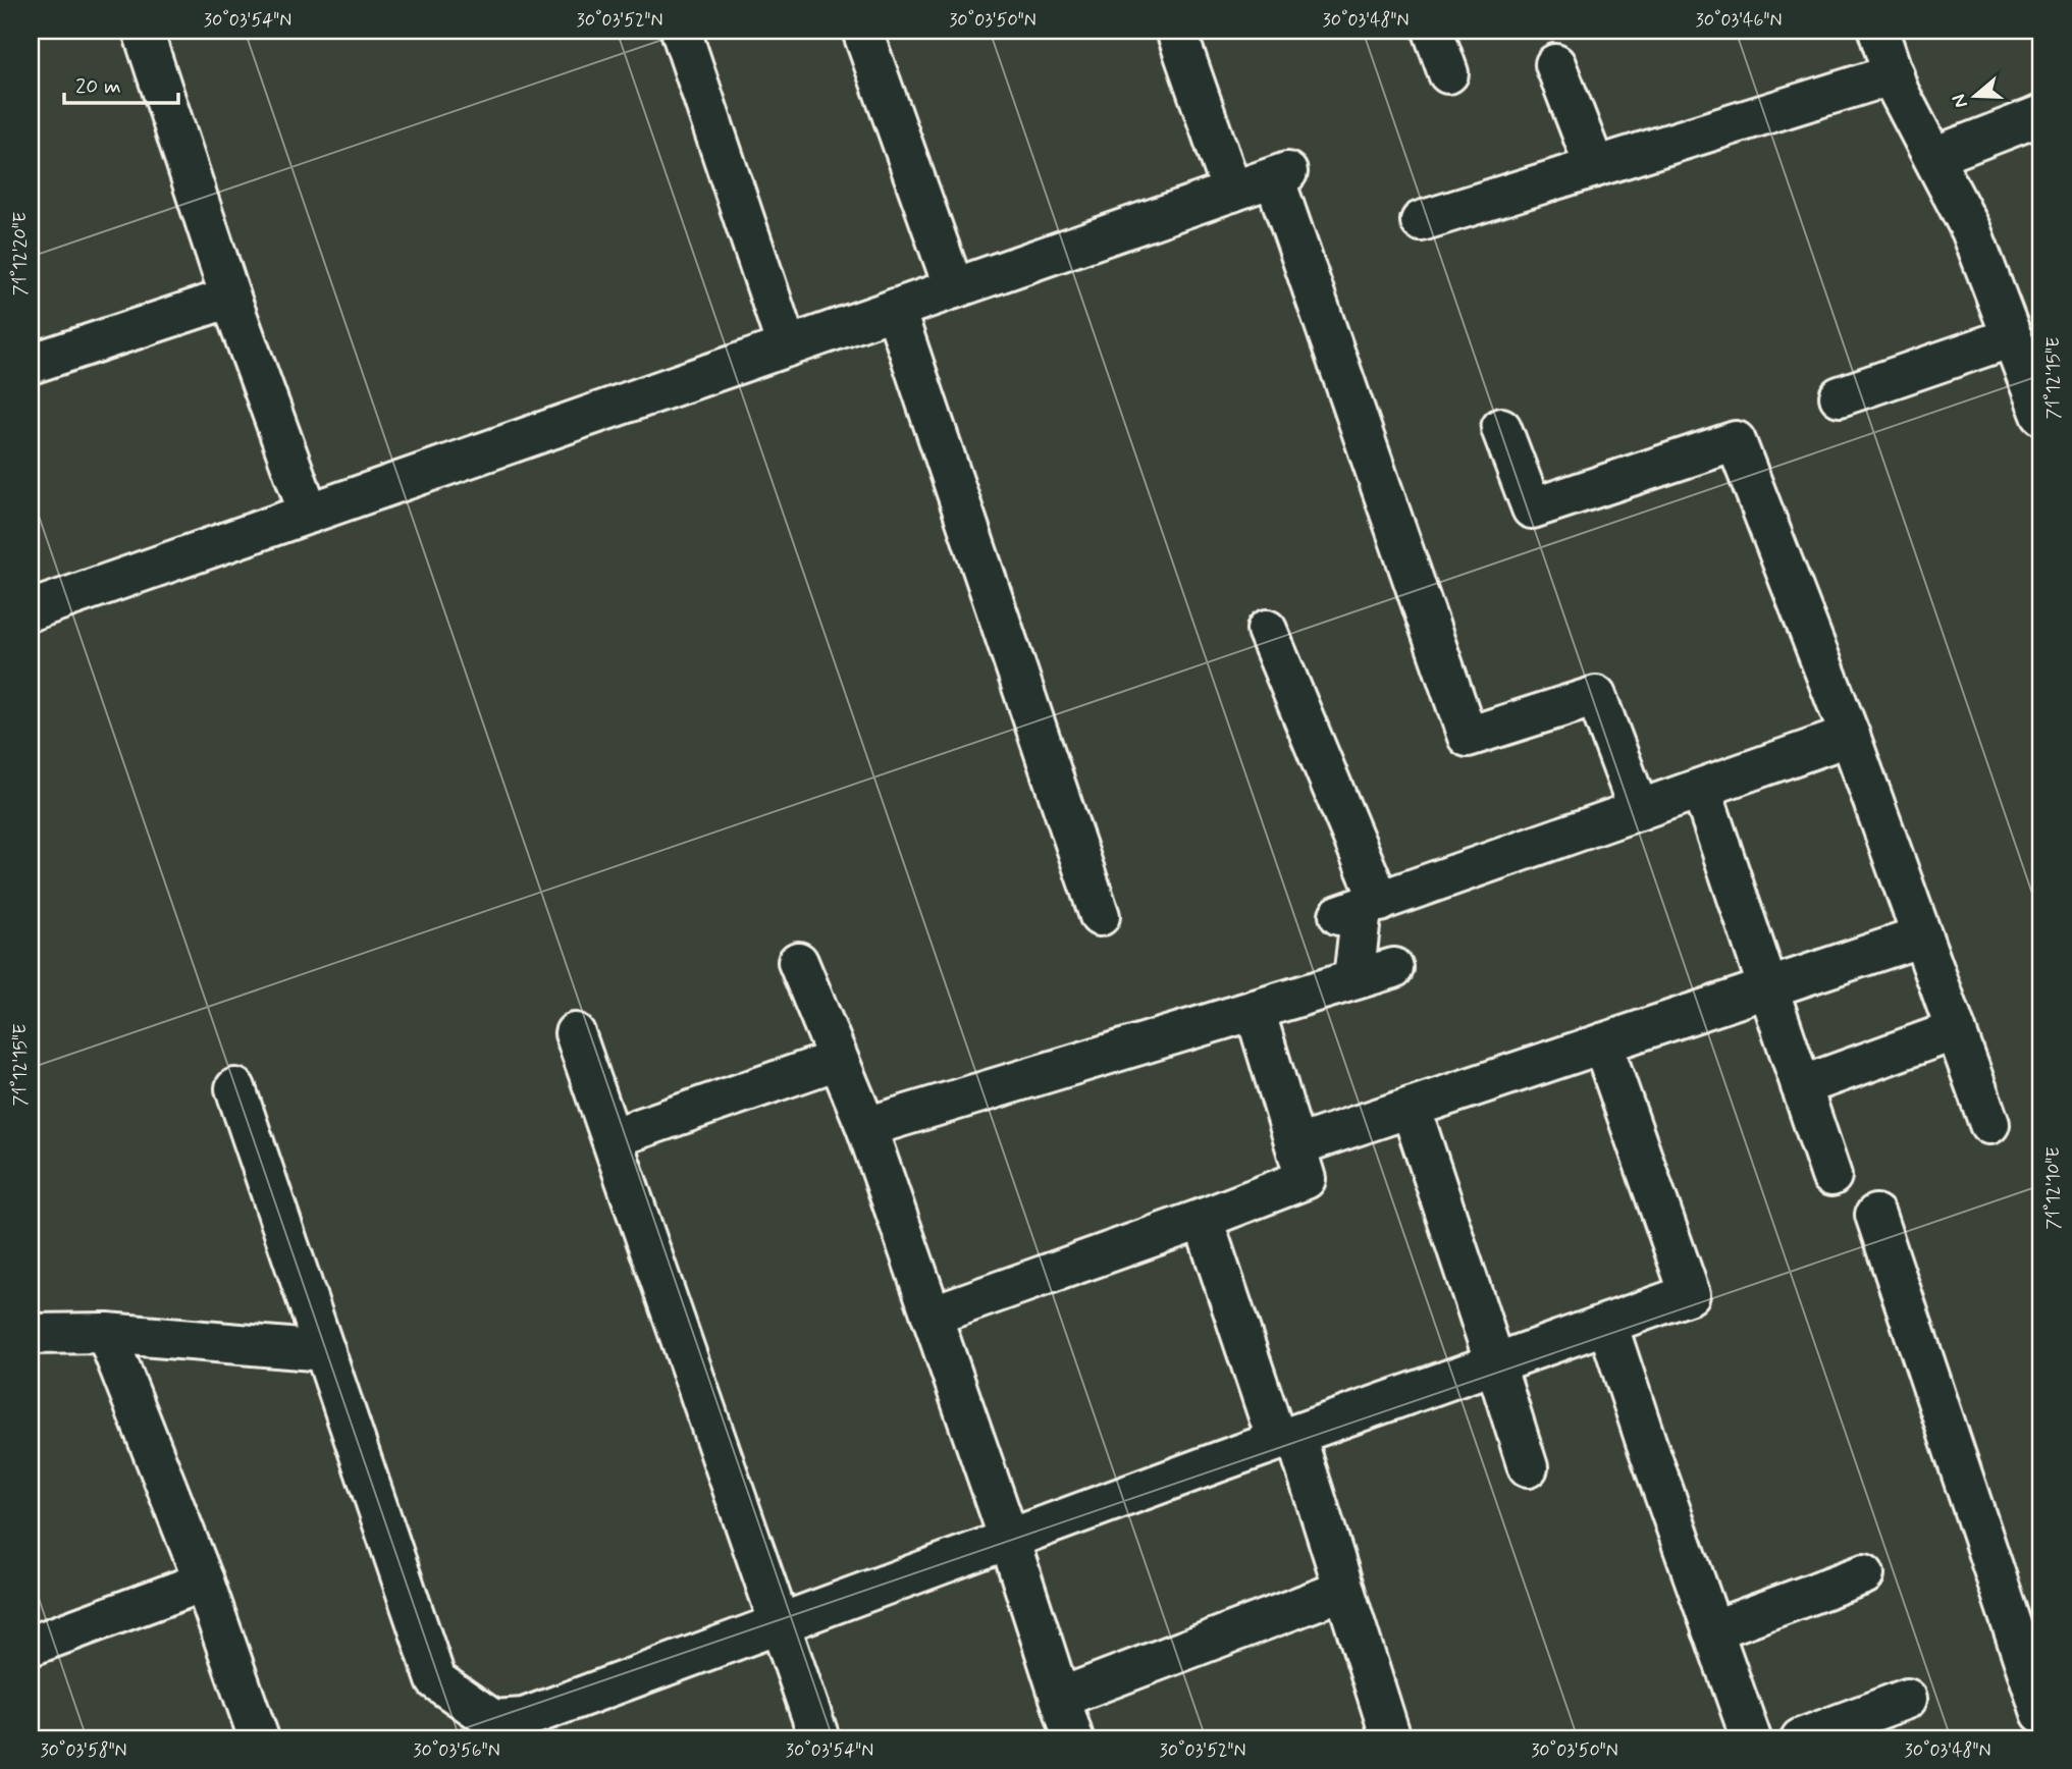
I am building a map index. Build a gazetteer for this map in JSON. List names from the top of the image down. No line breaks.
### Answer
{"scale_bar":"20 m","north":"left","coordinates":["30°03'54\"N","30°03'52\"N","30°03'50\"N","30°03'48\"N","30°03'46\"N","71°12'20\"E","71°12'15\"E","71°12'10\"E","30°03'58\"N","30°03'56\"N"]}
